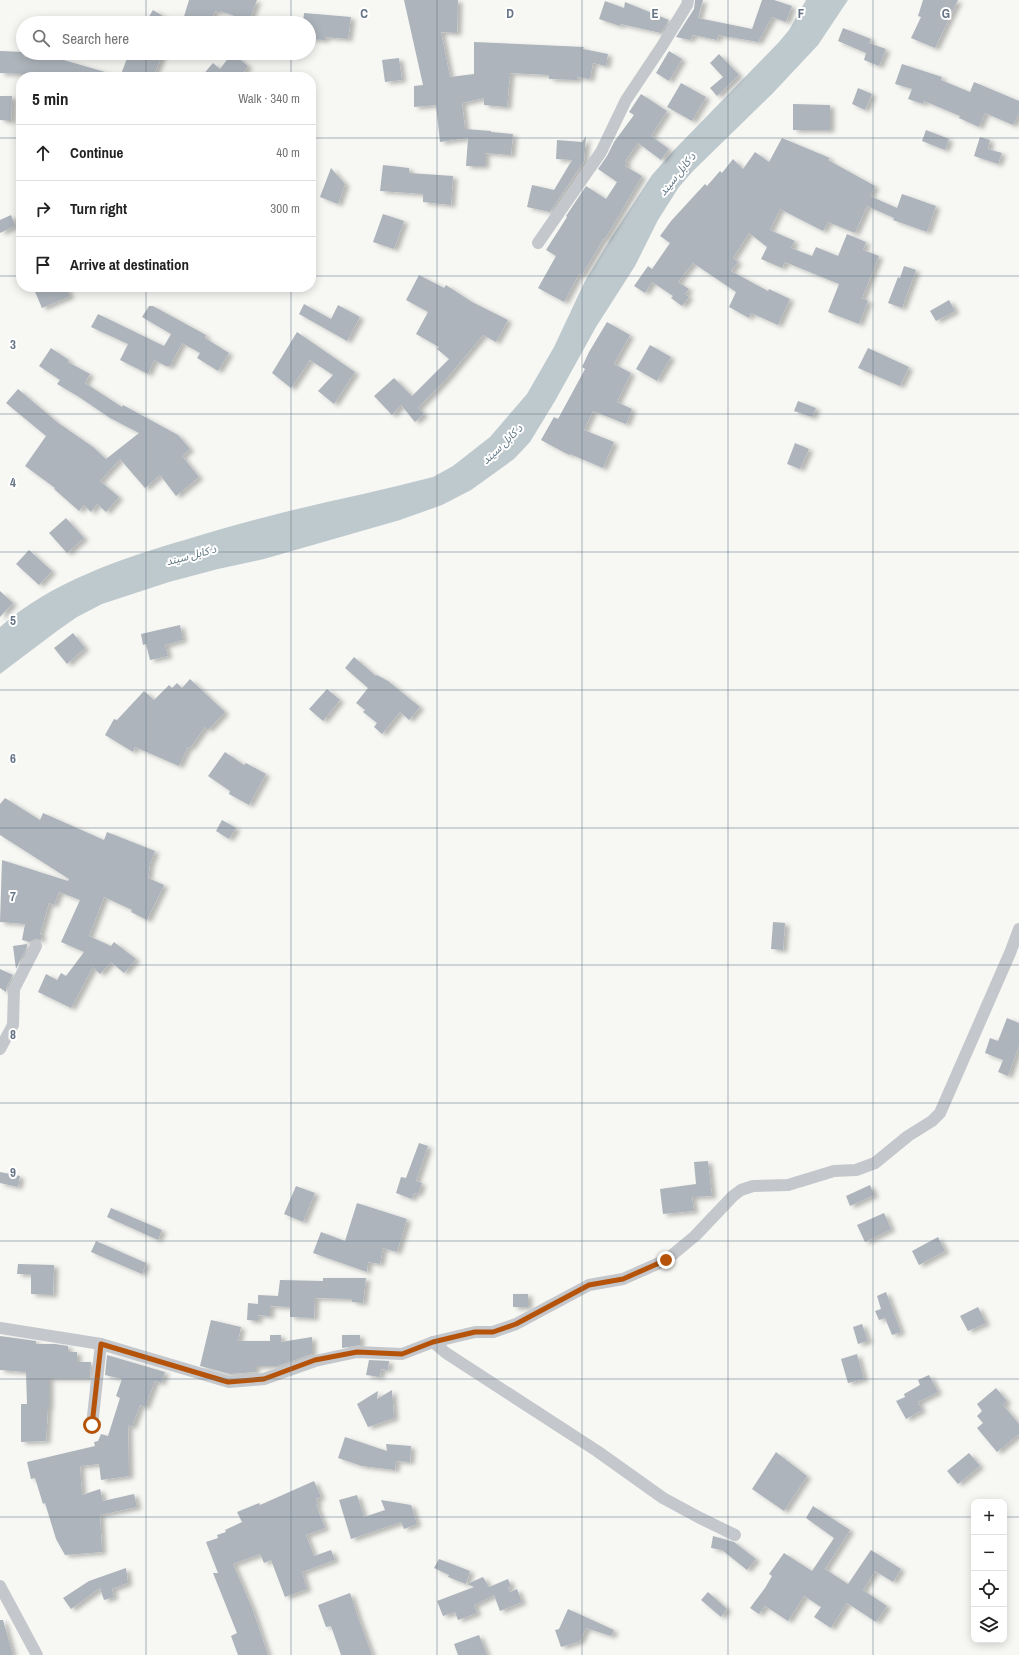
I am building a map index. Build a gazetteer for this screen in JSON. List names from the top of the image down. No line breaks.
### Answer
{"water":["د کابل سيند"],"page":{"search":"Search here","heading":["5 min","Walk · 340 m"],"list":[["Continue","40 m"],["Turn right","300 m"],"Arrive at destination"],"map_buttons":["+","−"]},"grid":{"columns":["C","D","E","F","G"],"rows":["3","4","5","6","7","8","9"]}}
